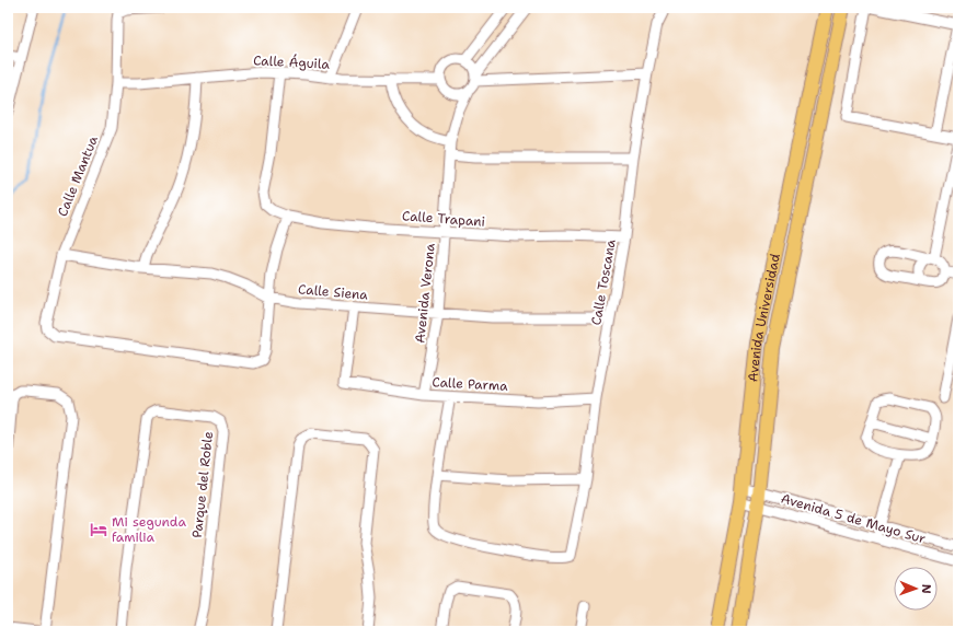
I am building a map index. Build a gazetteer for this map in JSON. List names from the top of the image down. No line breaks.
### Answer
{"streets":{"main road":["Avenida Universidad"],"street":["Calle Águila","Calle Mantua","Calle Trapani","Calle Toscana","Calle Siena","Avenida Verona","Calle Parma","Parque del Roble","Avenida 5 de Mayo Sur"]},"crossings":[["Calle Águila","Calle Mantua"],["Calle Águila","Calle Trapani"],["Calle Águila","Avenida Verona"],["Calle Mantua","Calle Siena"],["Calle Trapani","Calle Toscana"],["Calle Trapani","Avenida Verona"],["Calle Toscana","Calle Siena"],["Calle Toscana","Calle Parma"],["Calle Siena","Avenida Verona"],["Calle Siena","Calle Parma"],["Avenida Verona","Calle Parma"],["Avenida Universidad","Avenida 5 de Mayo Sur"]],"places":{"hotel":["Mi segunda familia"]},"north":"right"}
